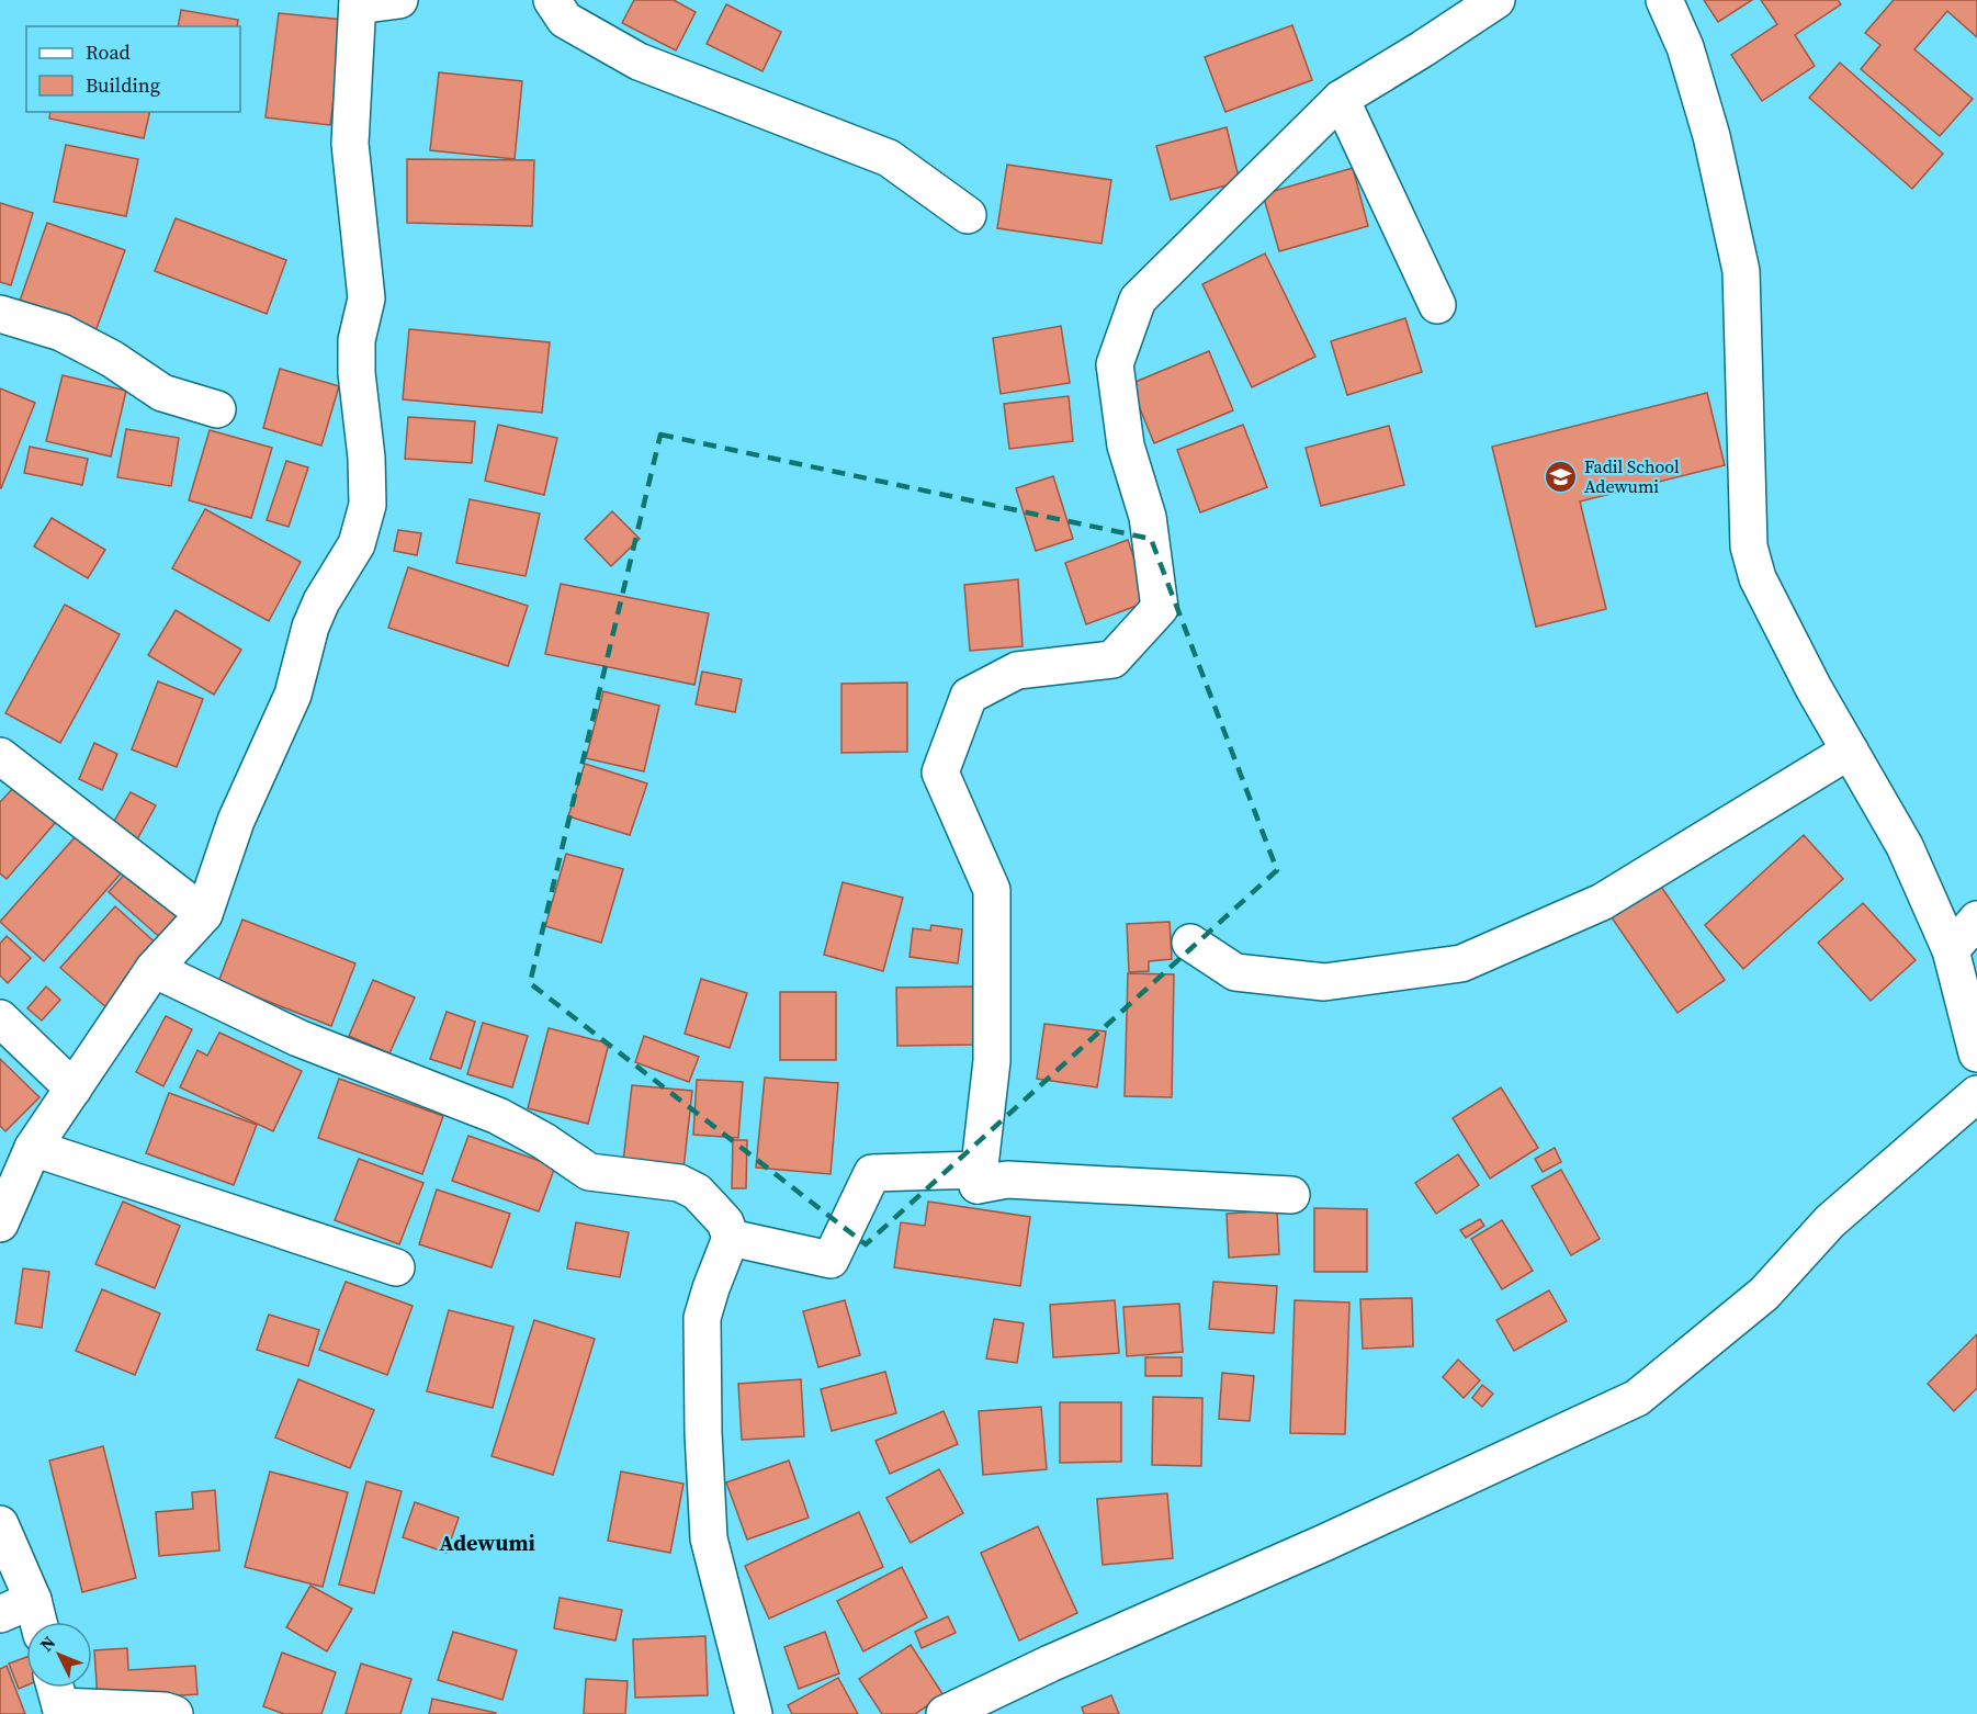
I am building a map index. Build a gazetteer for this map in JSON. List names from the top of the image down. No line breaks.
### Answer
{"districts":["Adewumi"],"places":{"school or university":["Fadil School Adewumi"]},"legend":["Road","Building"],"north":"top left"}
